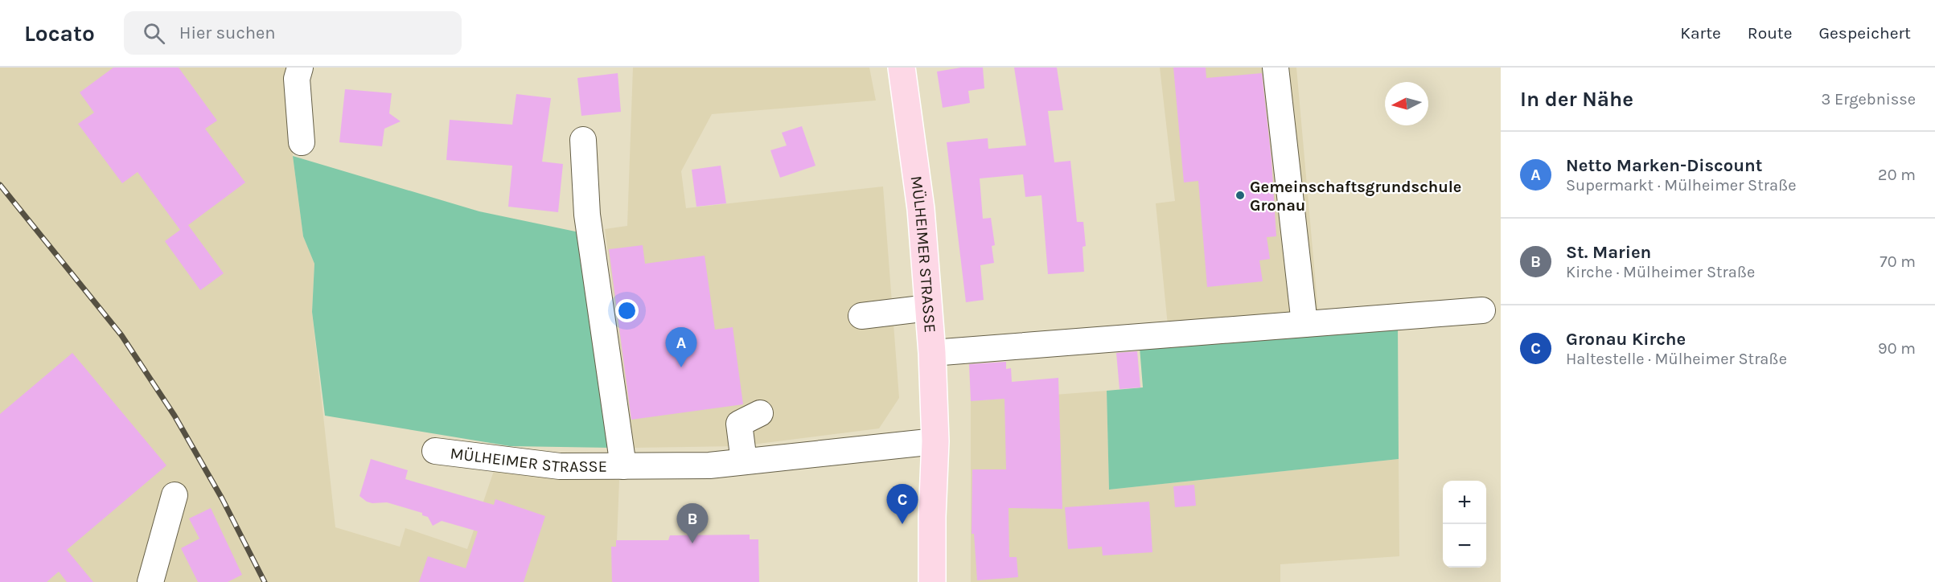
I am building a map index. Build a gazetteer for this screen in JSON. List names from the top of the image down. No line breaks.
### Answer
{"streets":{"main road":["MÜLHEIMER STRASSE"]},"places":["Gemeinschaftsgrundschule Gronau"],"north":"left","page":{"header":"Locato","search":"Hier suchen","nav":["Karte","Route","Gespeichert"],"heading":["In der Nähe","3 Ergebnisse"],"list":[{"mark":"A","name":"Netto Marken-Discount","note":"Supermarkt · Mülheimer Straße","value":"20 m"},{"mark":"B","name":"St. Marien","note":"Kirche · Mülheimer Straße","value":"70 m"},{"mark":"C","name":"Gronau Kirche","note":"Haltestelle · Mülheimer Straße","value":"90 m"}],"pins":["A","C","B"],"map_buttons":["+","−"]}}
